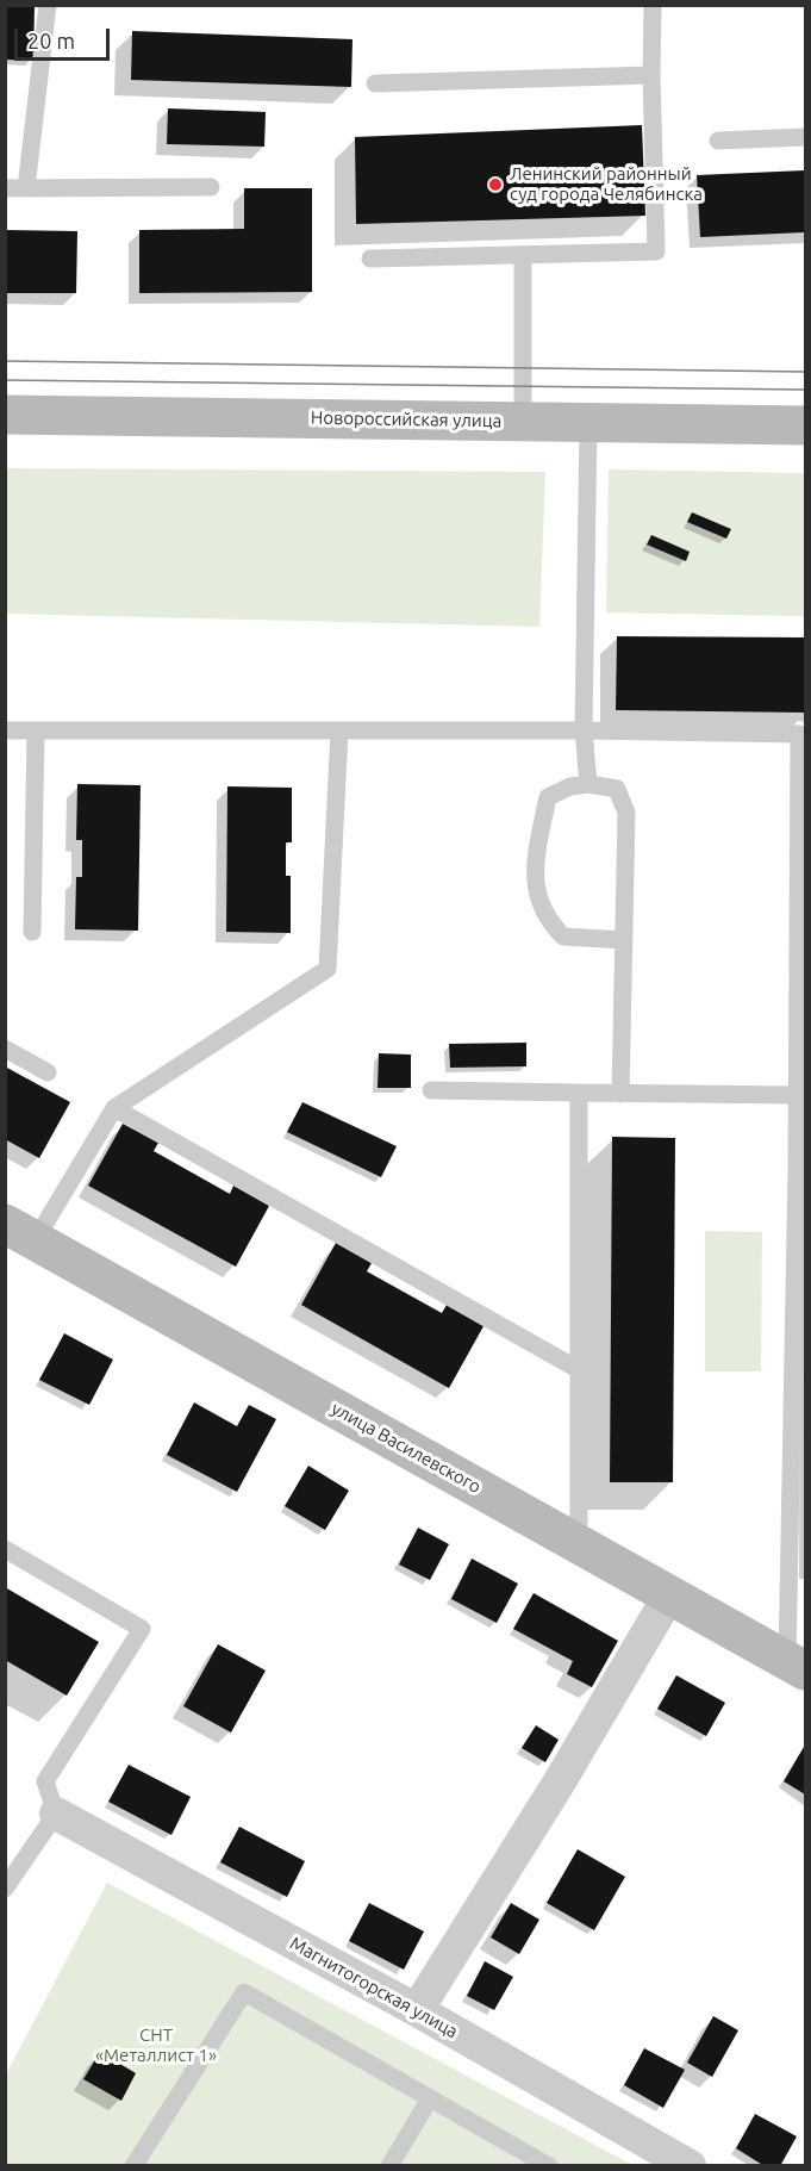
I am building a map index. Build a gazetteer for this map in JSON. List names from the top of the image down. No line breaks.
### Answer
{"streets":{"street":["Новороссийская улица","улица Василевского","Магнитогорская улица"]},"parks":["СНТ «Металлист 1»"],"places":["Ленинский районный суд города Челябинска"],"scale_bar":"20 m"}
